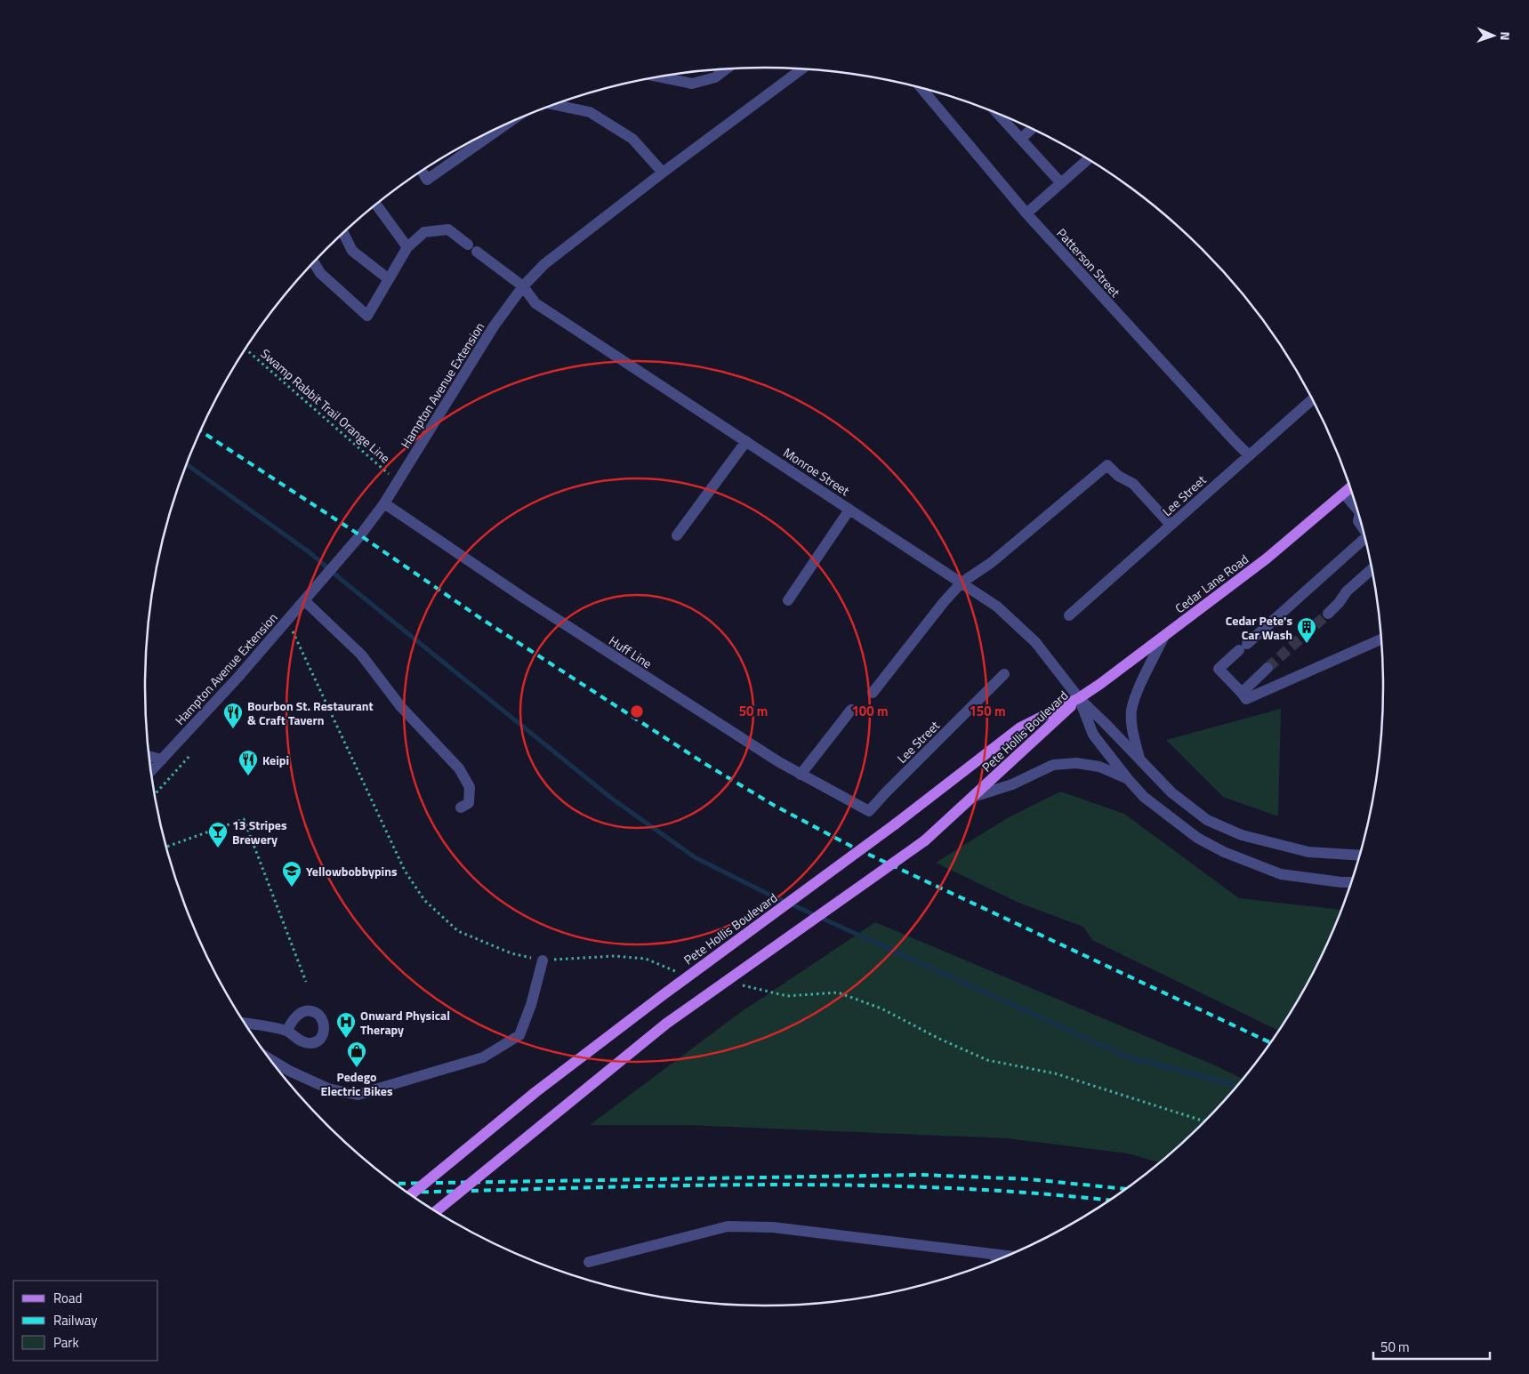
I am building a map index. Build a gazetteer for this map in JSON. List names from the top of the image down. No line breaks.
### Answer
{"streets":{"main road":["Cedar Lane Road","Pete Hollis Boulevard"],"street":["Patterson Street","Hampton Avenue Extension","Monroe Street","Lee Street","Huff Line"],"path":["Swamp Rabbit Trail Orange Line"]},"crossings":[["Patterson Street","Lee Street"],["Hampton Avenue Extension","Swamp Rabbit Trail Orange Line"],["Hampton Avenue Extension","Monroe Street"],["Hampton Avenue Extension","Huff Line"],["Monroe Street","Cedar Lane Road"],["Monroe Street","Pete Hollis Boulevard"],["Lee Street","Huff Line"],["Cedar Lane Road","Pete Hollis Boulevard"]],"places":{"building":["Cedar Pete's Car Wash"],"restaurant":["Bourbon St. Restaurant & Craft Tavern","Keipi"],"bar":["13 Stripes Brewery"],"school or university":["Yellowbobbypins"],"hospital":["Onward Physical Therapy"],"shop":["Pedego Electric Bikes"]},"legend":["Road","Railway","Park"],"scale_bar":"50 m","north":"right","rings":["50 m","100 m","150 m"]}
